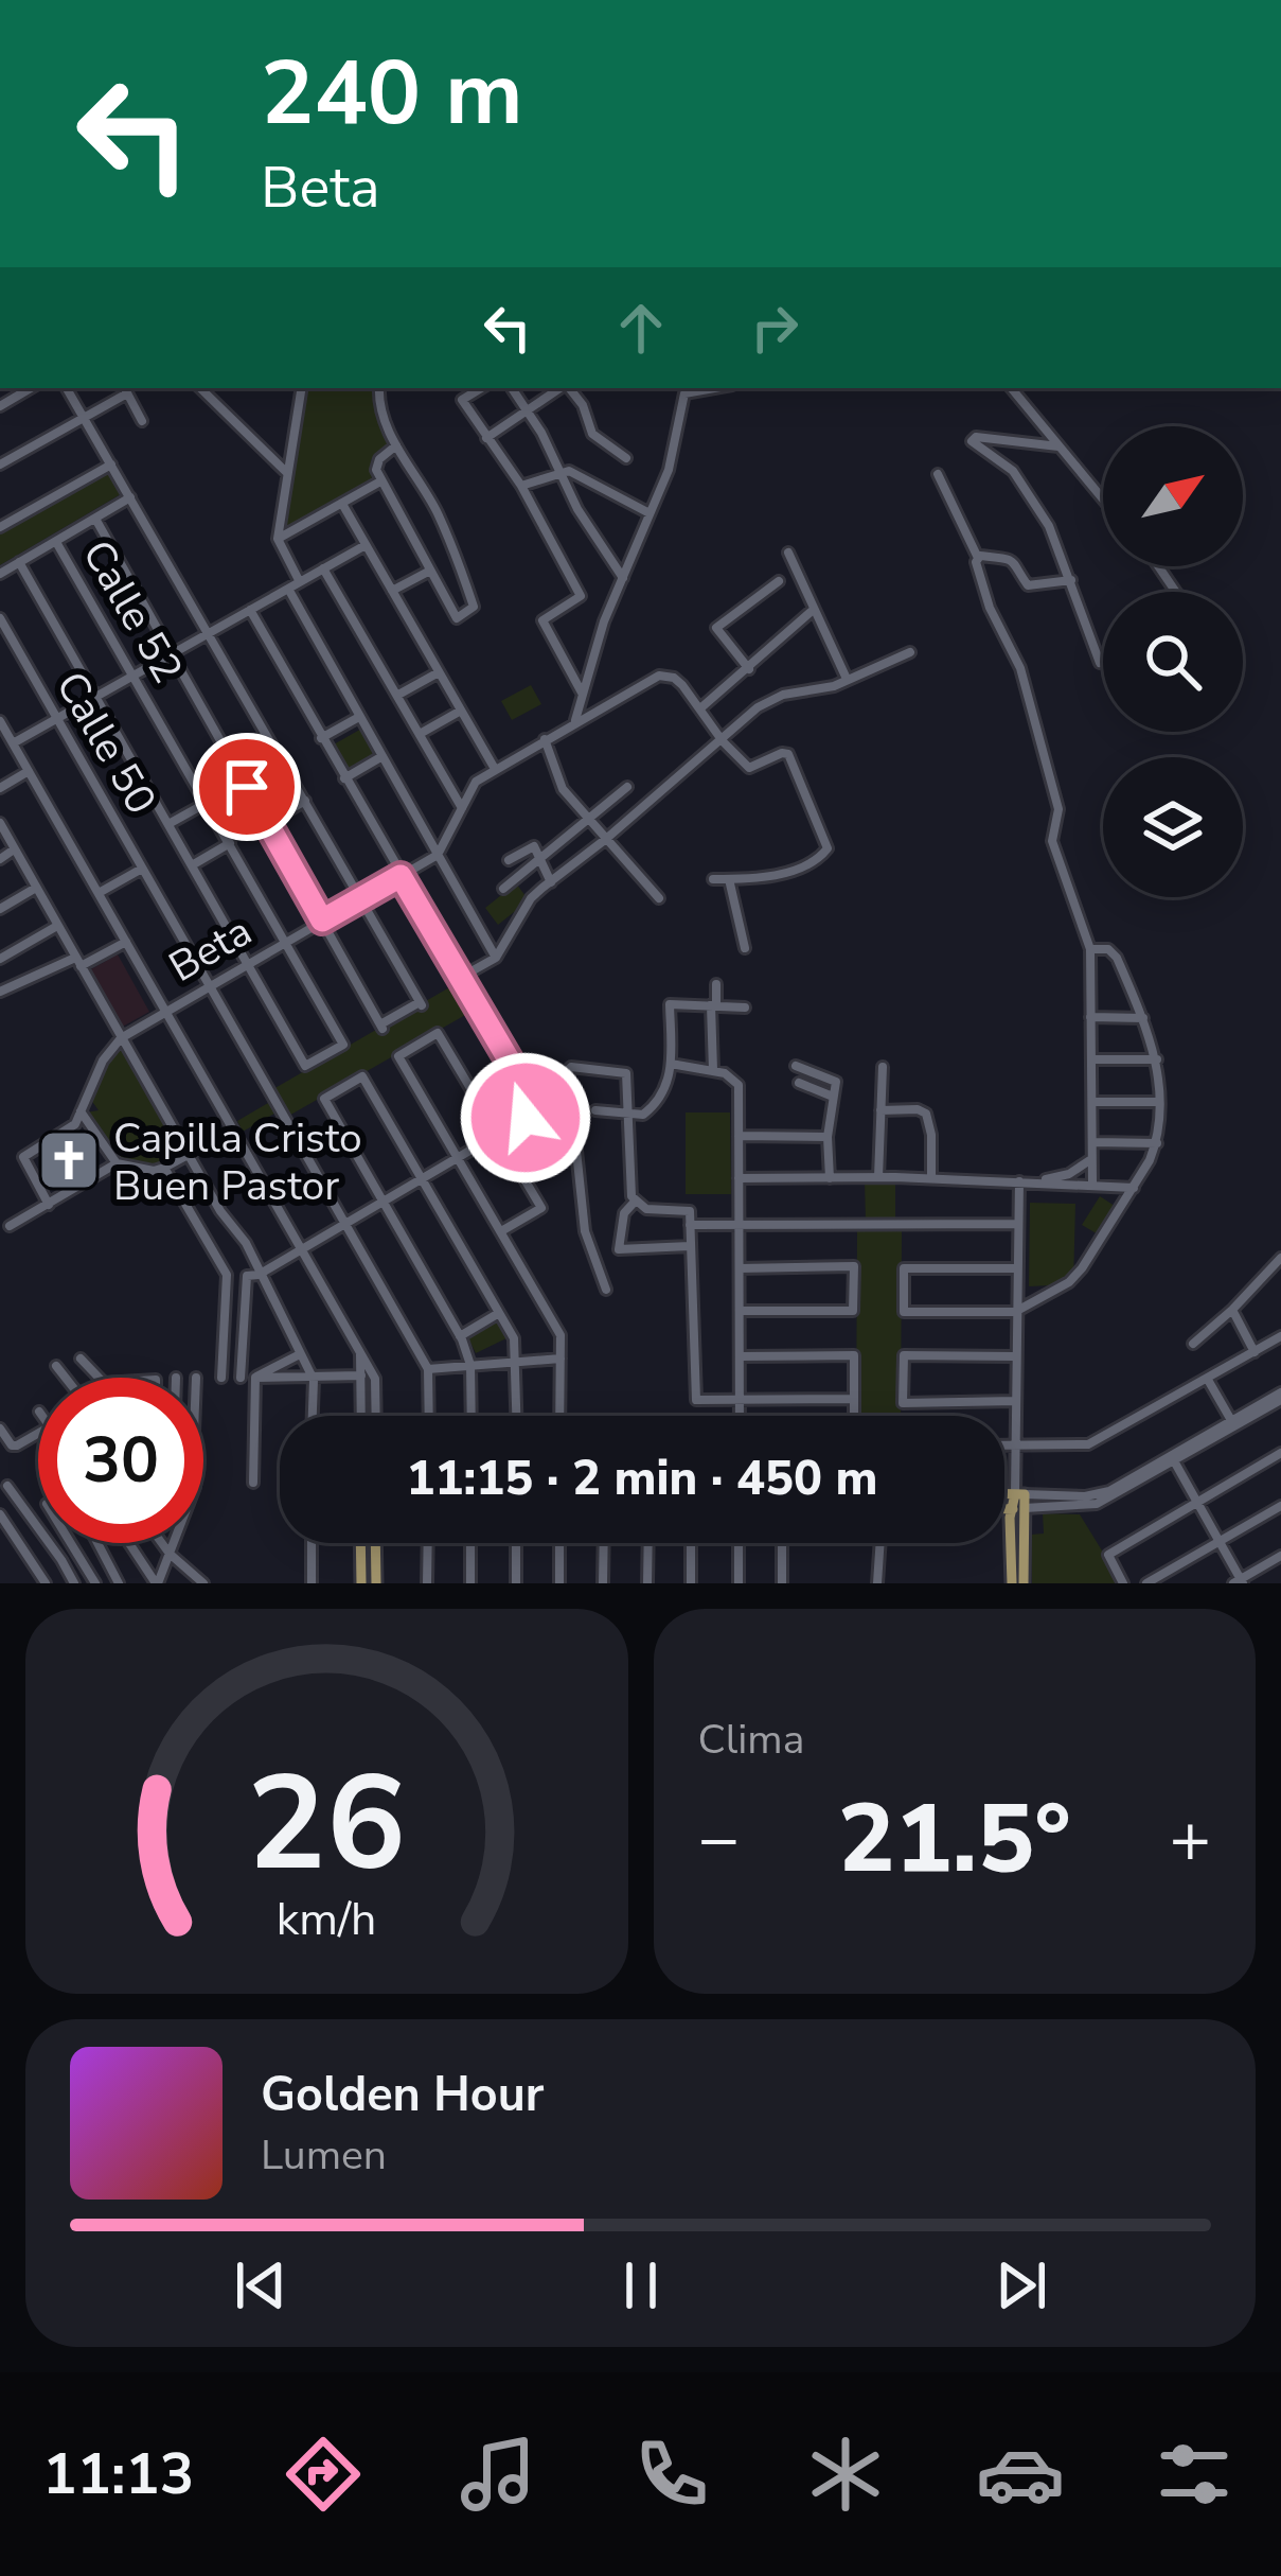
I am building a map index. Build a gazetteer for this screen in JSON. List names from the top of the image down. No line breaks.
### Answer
{"streets":{"street":["Calle 52","Calle 50","Beta"]},"crossings":[["Calle 52","Beta"],["Calle 50","Beta"]],"places":{"church":["Capilla Cristo Buen Pastor"]},"north":"top right","page":{"turn":["240 m","Beta"],"limit":"30","trip":"11:15 · 2 min · 450 m","tile":"Clima","heat":["−","21.5°","+"],"song":["Golden Hour","Lumen"],"tabs":"11:13","gauge":["26","km/h"]}}
